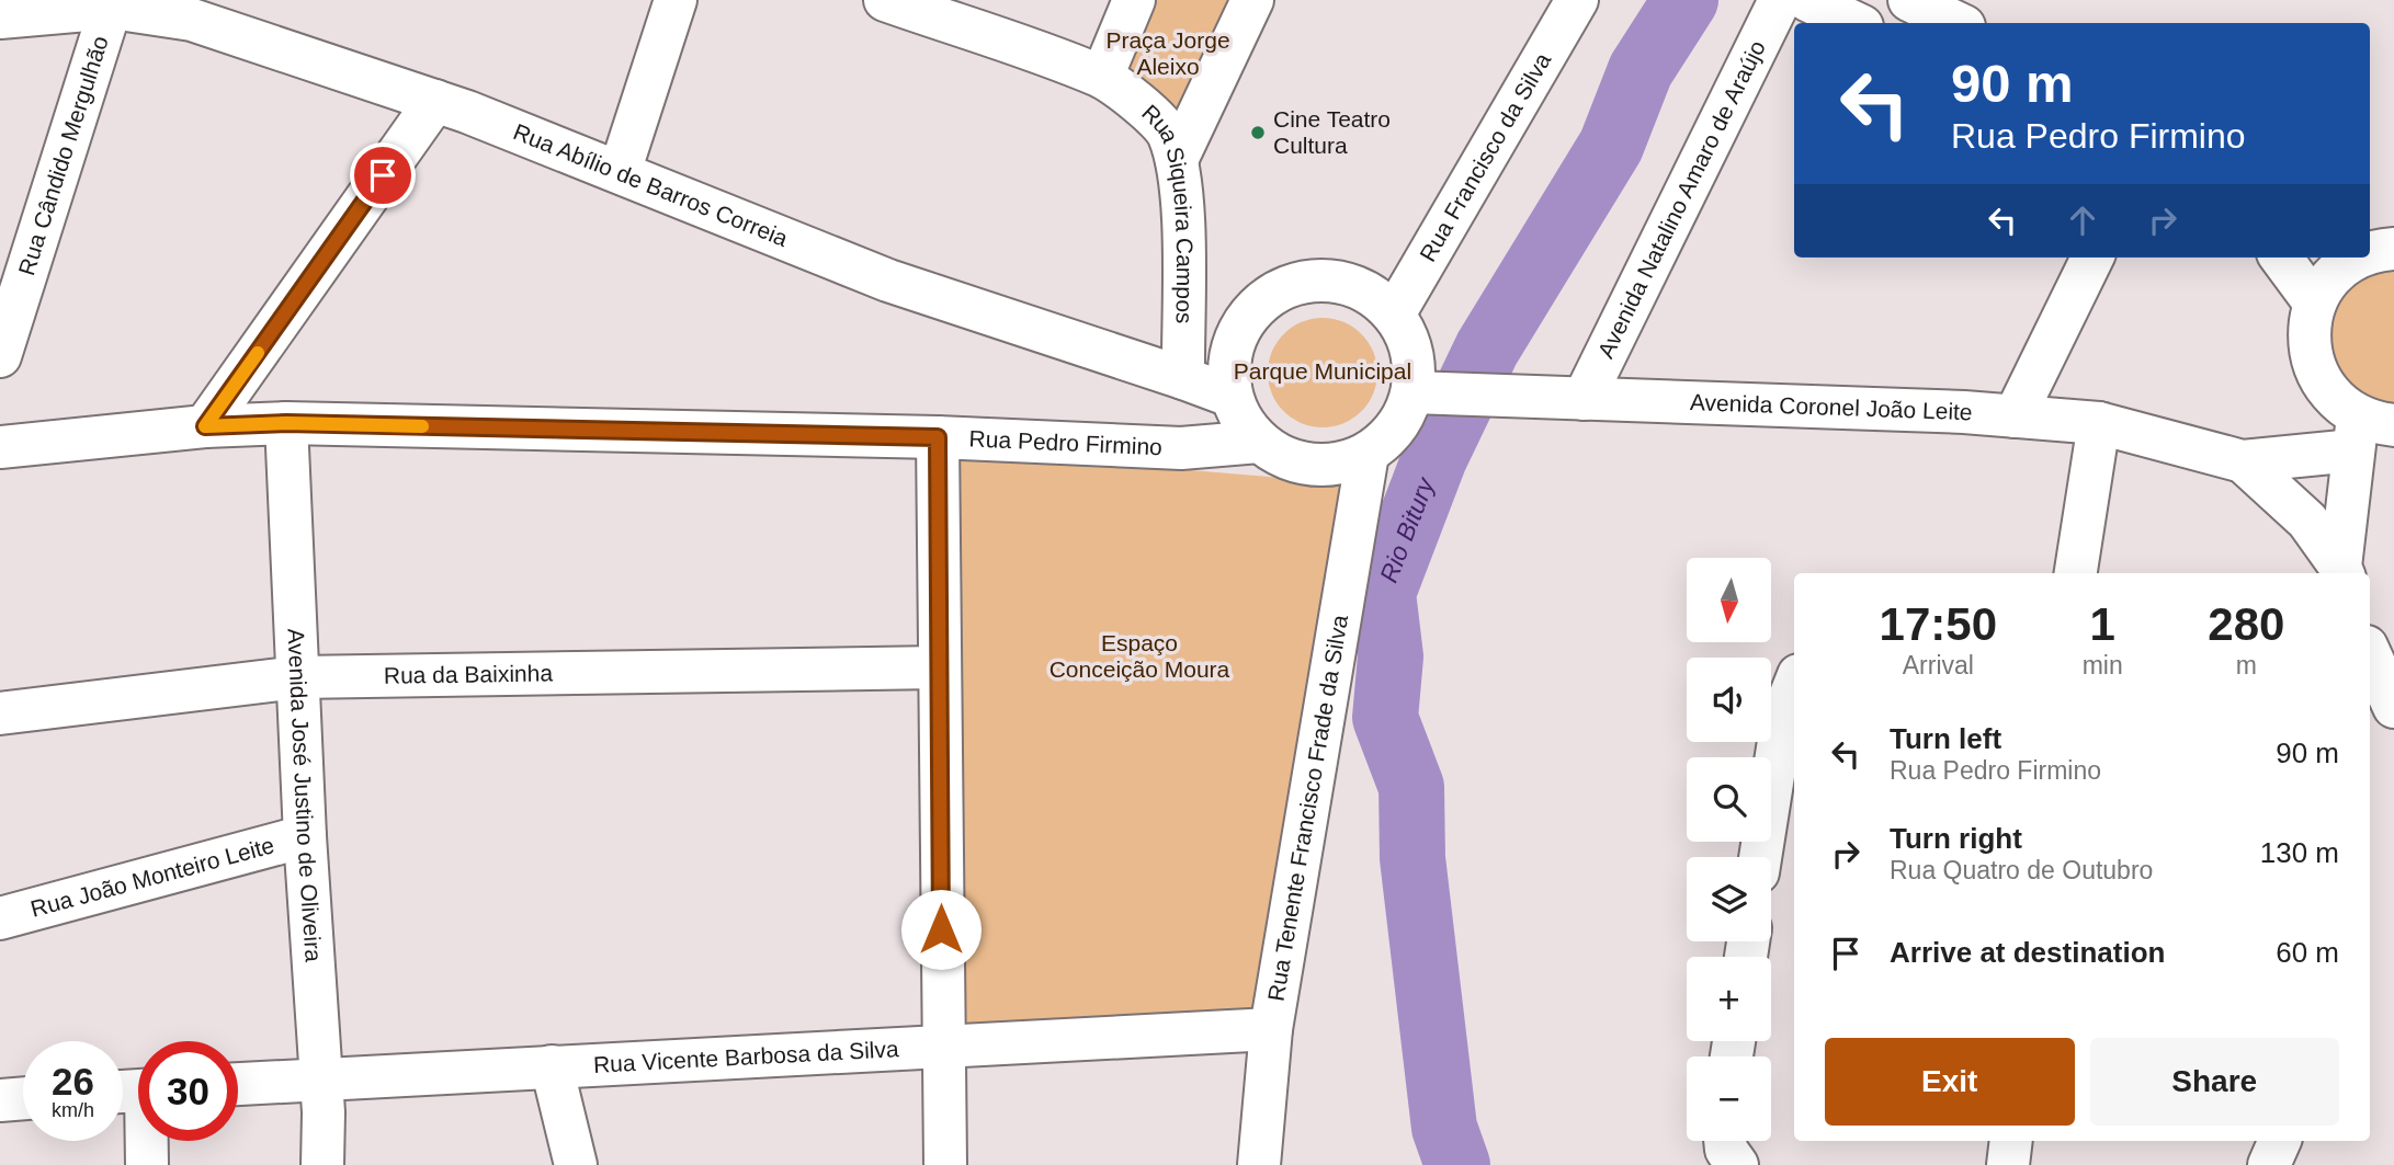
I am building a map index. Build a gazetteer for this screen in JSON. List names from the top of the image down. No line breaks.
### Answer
{"streets":{"street":["Rua Cândido Mergulhão","Rua Francisco da Silva","Rua Abílio de Barros Correia","Avenida Natalino Amaro de Araújo","Rua Siqueira Campos","Avenida Coronel João Leite","Rua Pedro Firmino","Rua da Baixinha","Avenida José Justino de Oliveira","Rua Tenente Francisco Frade da Silva","Rua João Monteiro Leite","Rua Vicente Barbosa da Silva"]},"crossings":[["Rua Cândido Mergulhão","Rua Abílio de Barros Correia"],["Rua Francisco da Silva","Rua Abílio de Barros Correia"],["Rua Francisco da Silva","Avenida Coronel João Leite"],["Rua Francisco da Silva","Rua Pedro Firmino"],["Rua Francisco da Silva","Rua Tenente Francisco Frade da Silva"],["Rua Abílio de Barros Correia","Rua Siqueira Campos"],["Rua Abílio de Barros Correia","Avenida Coronel João Leite"],["Rua Abílio de Barros Correia","Rua Pedro Firmino"],["Rua Abílio de Barros Correia","Rua Tenente Francisco Frade da Silva"],["Avenida Natalino Amaro de Araújo","Avenida Coronel João Leite"],["Avenida Coronel João Leite","Rua Pedro Firmino"],["Avenida Coronel João Leite","Rua Tenente Francisco Frade da Silva"],["Rua Pedro Firmino","Avenida José Justino de Oliveira"],["Rua Pedro Firmino","Rua Tenente Francisco Frade da Silva"],["Rua da Baixinha","Avenida José Justino de Oliveira"],["Avenida José Justino de Oliveira","Rua João Monteiro Leite"],["Avenida José Justino de Oliveira","Rua Vicente Barbosa da Silva"],["Rua Tenente Francisco Frade da Silva","Rua Vicente Barbosa da Silva"]],"water":["Rio Bitury"],"parks":["Praça Jorge Aleixo","Parque Municipal","Espaço Conceição Moura"],"places":["Cine Teatro Cultura"],"north":"bottom","page":{"turn":["90 m","Rua Pedro Firmino"],"map_buttons":["+","−"],"eta":["17:50","Arrival","1","min","280","m"],"list":[{"name":"Turn left","note":"Rua Pedro Firmino","value":"90 m"},{"name":"Turn right","note":"Rua Quatro de Outubro","value":"130 m"},{"name":"Arrive at destination","value":"60 m"}],"buttons":["Exit","Share"],"speed":"26 km/h","limit":"30"}}
